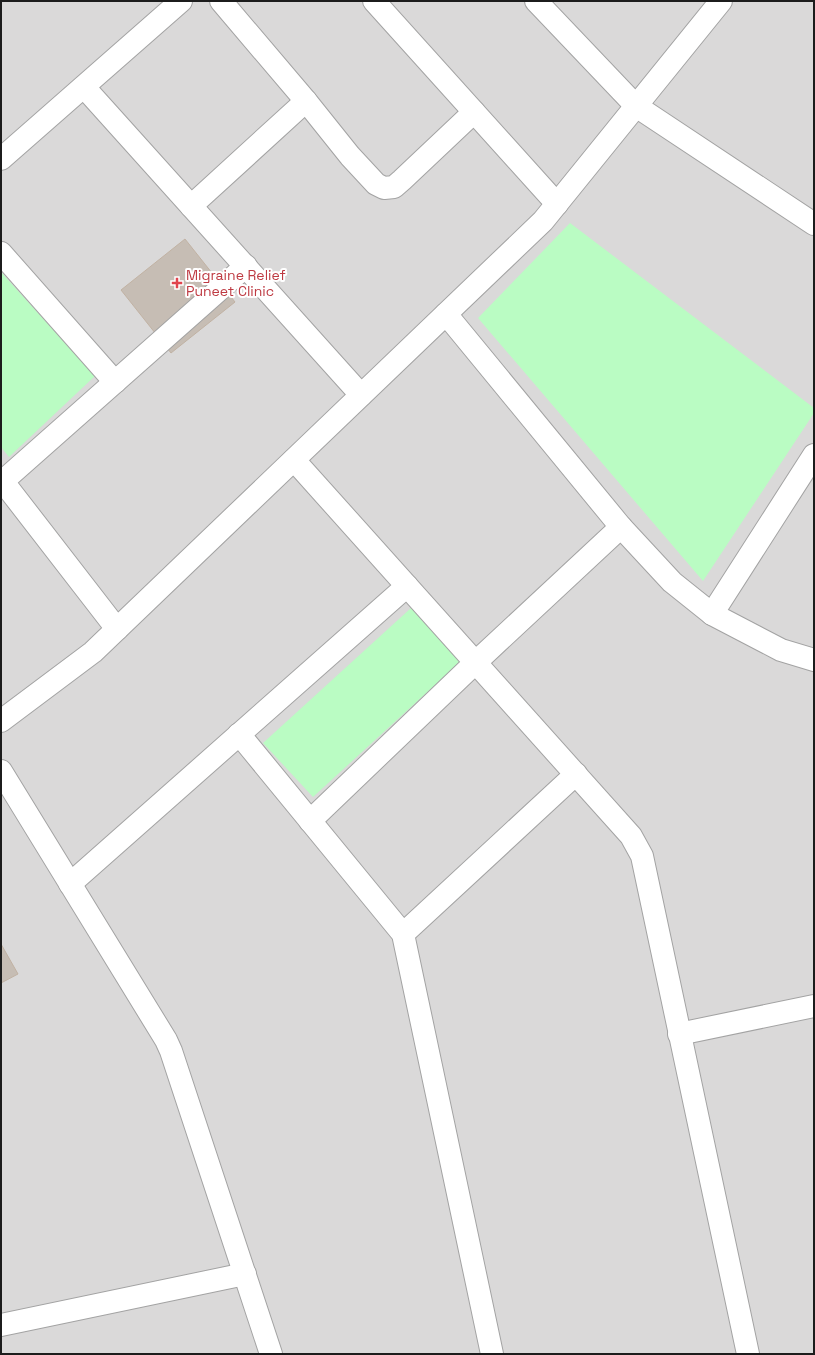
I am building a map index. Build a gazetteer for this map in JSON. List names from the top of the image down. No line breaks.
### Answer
{"places":{"health":["Migraine Relief Puneet Clinic"]}}
